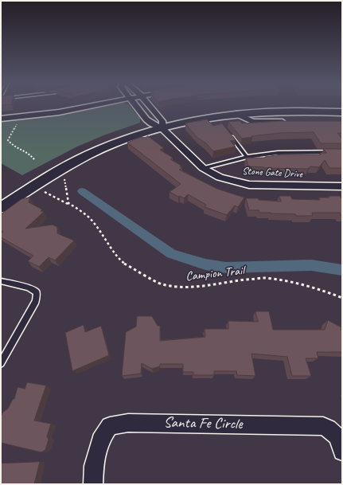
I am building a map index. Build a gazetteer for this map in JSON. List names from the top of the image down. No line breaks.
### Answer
{"streets":{"street":["Stone Gate Drive","Santa Fe Circle"],"path":["Campion Trail"]}}
